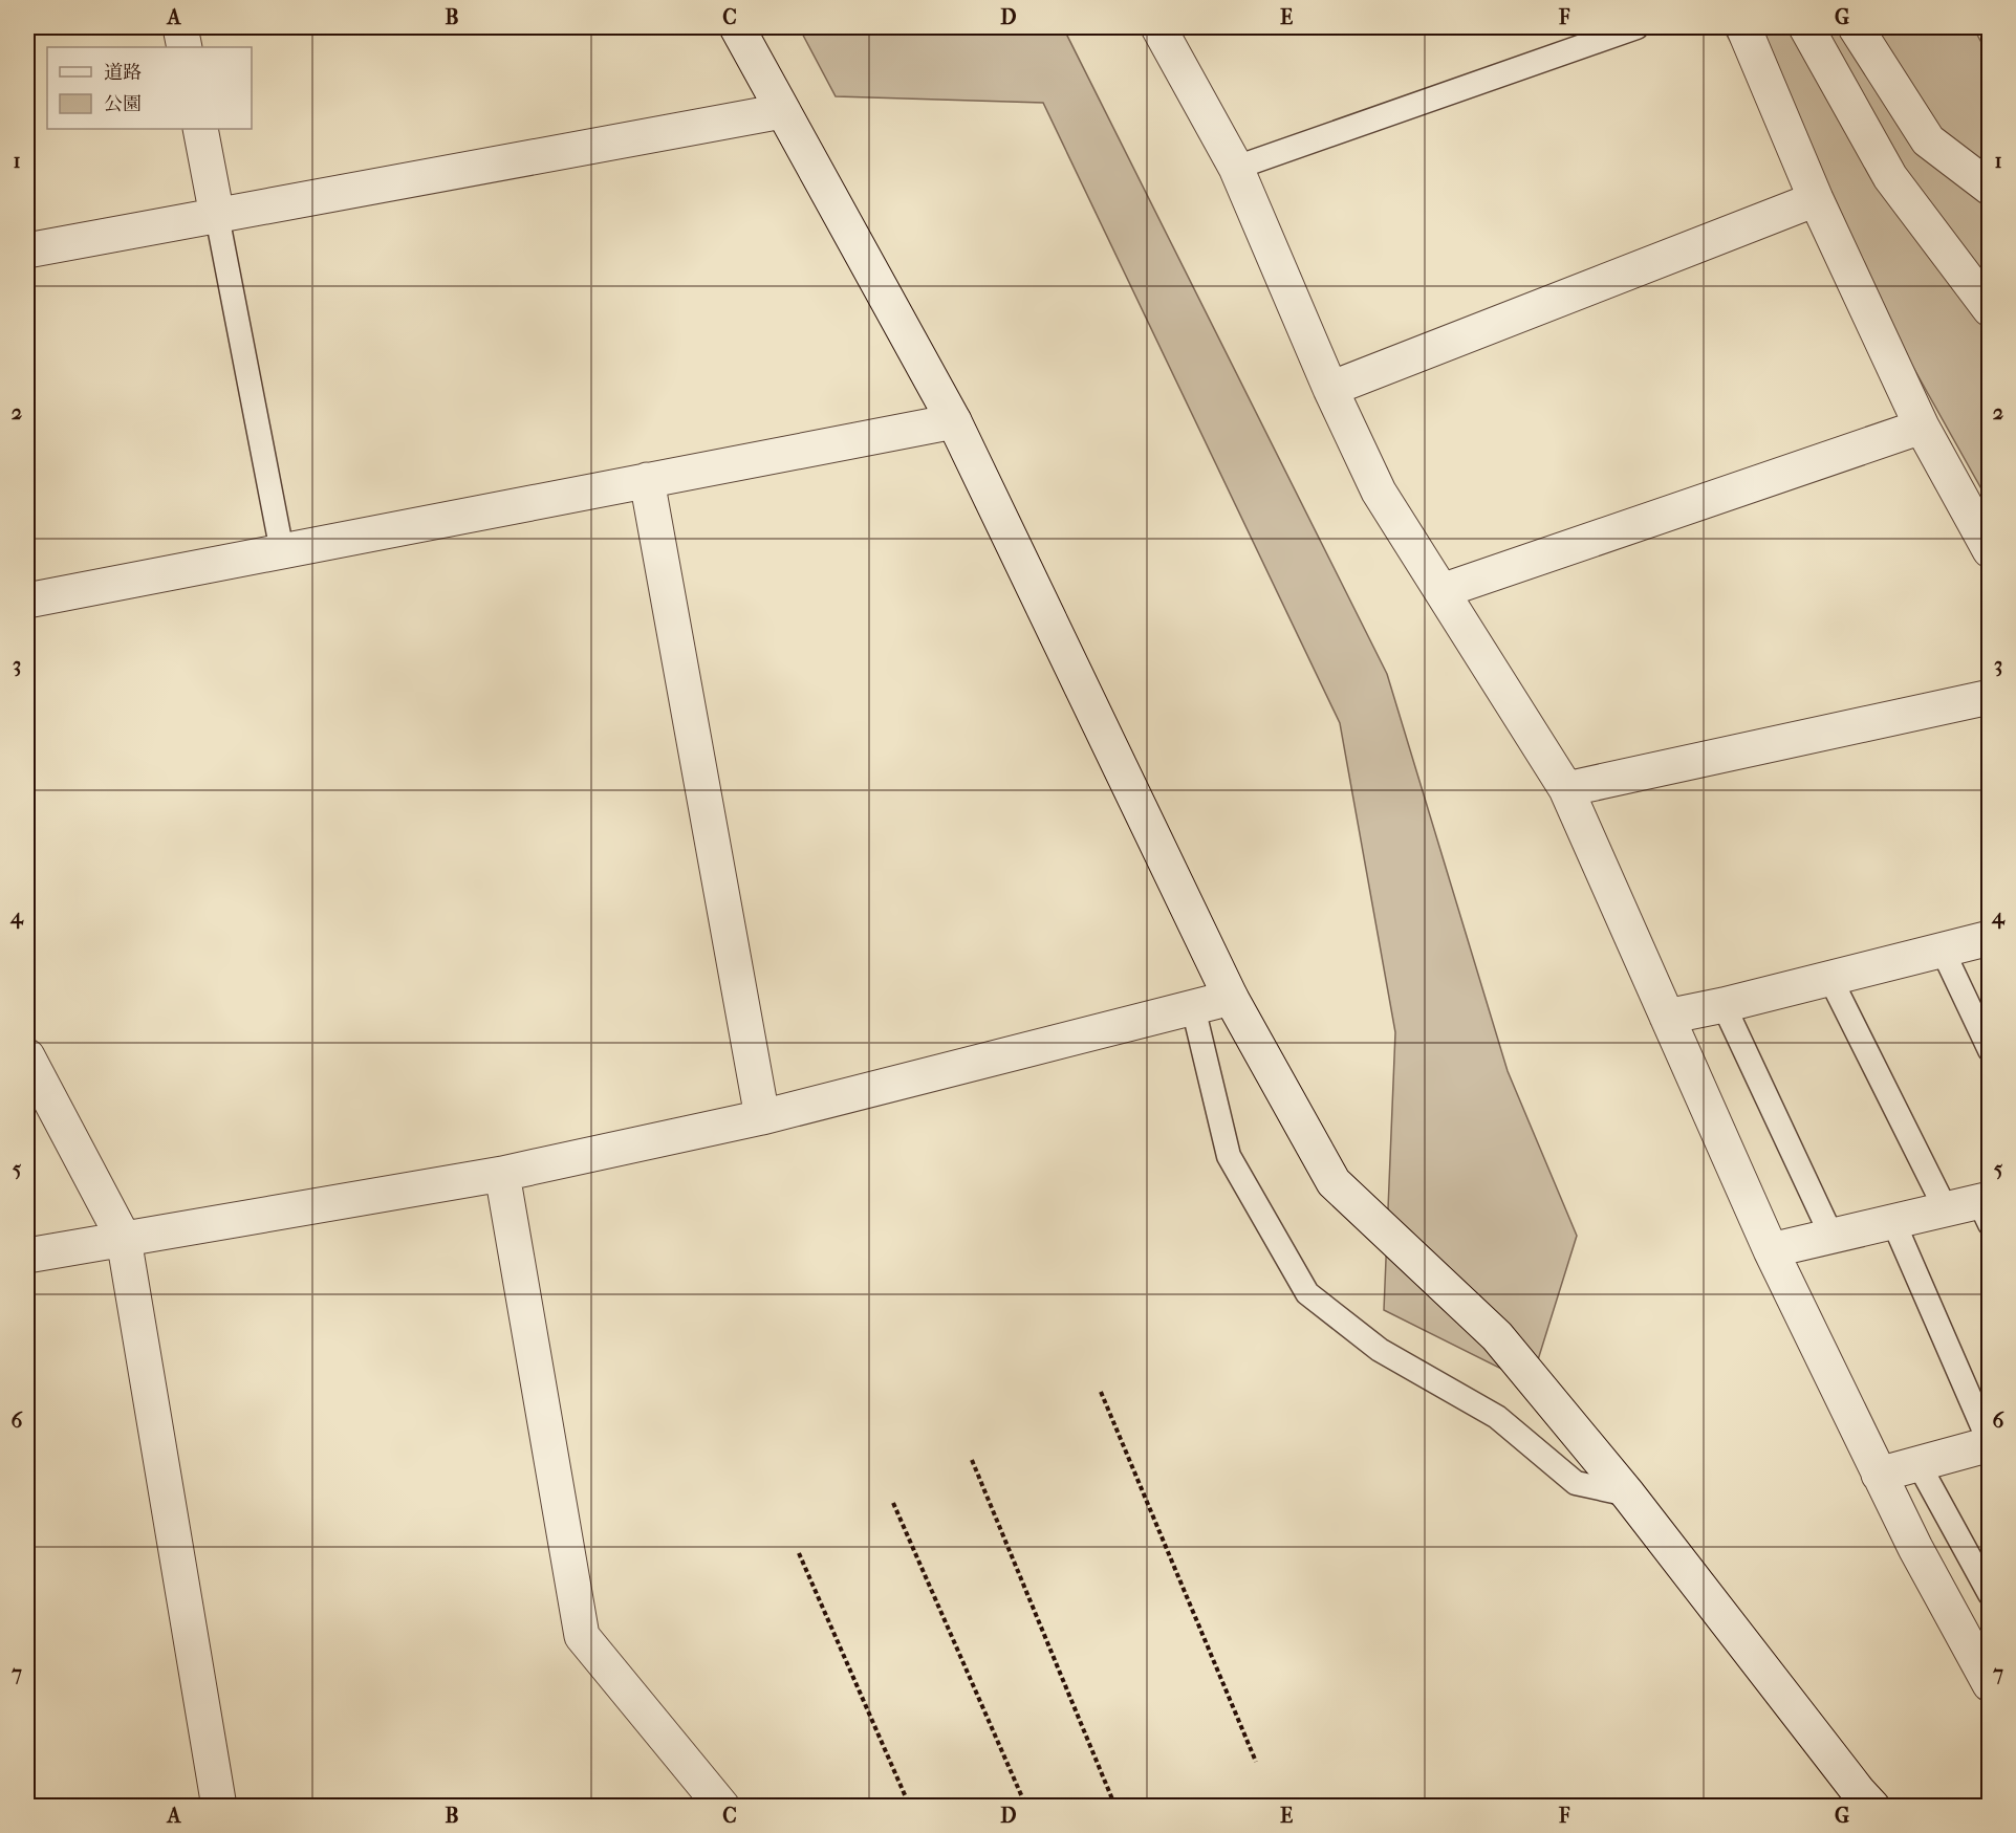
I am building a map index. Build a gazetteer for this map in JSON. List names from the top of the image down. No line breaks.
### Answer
{"legend":["道路","公園"],"grid":{"columns":["A","B","C","D","E","F","G"],"rows":["1","2","3","4","5","6","7"]}}
